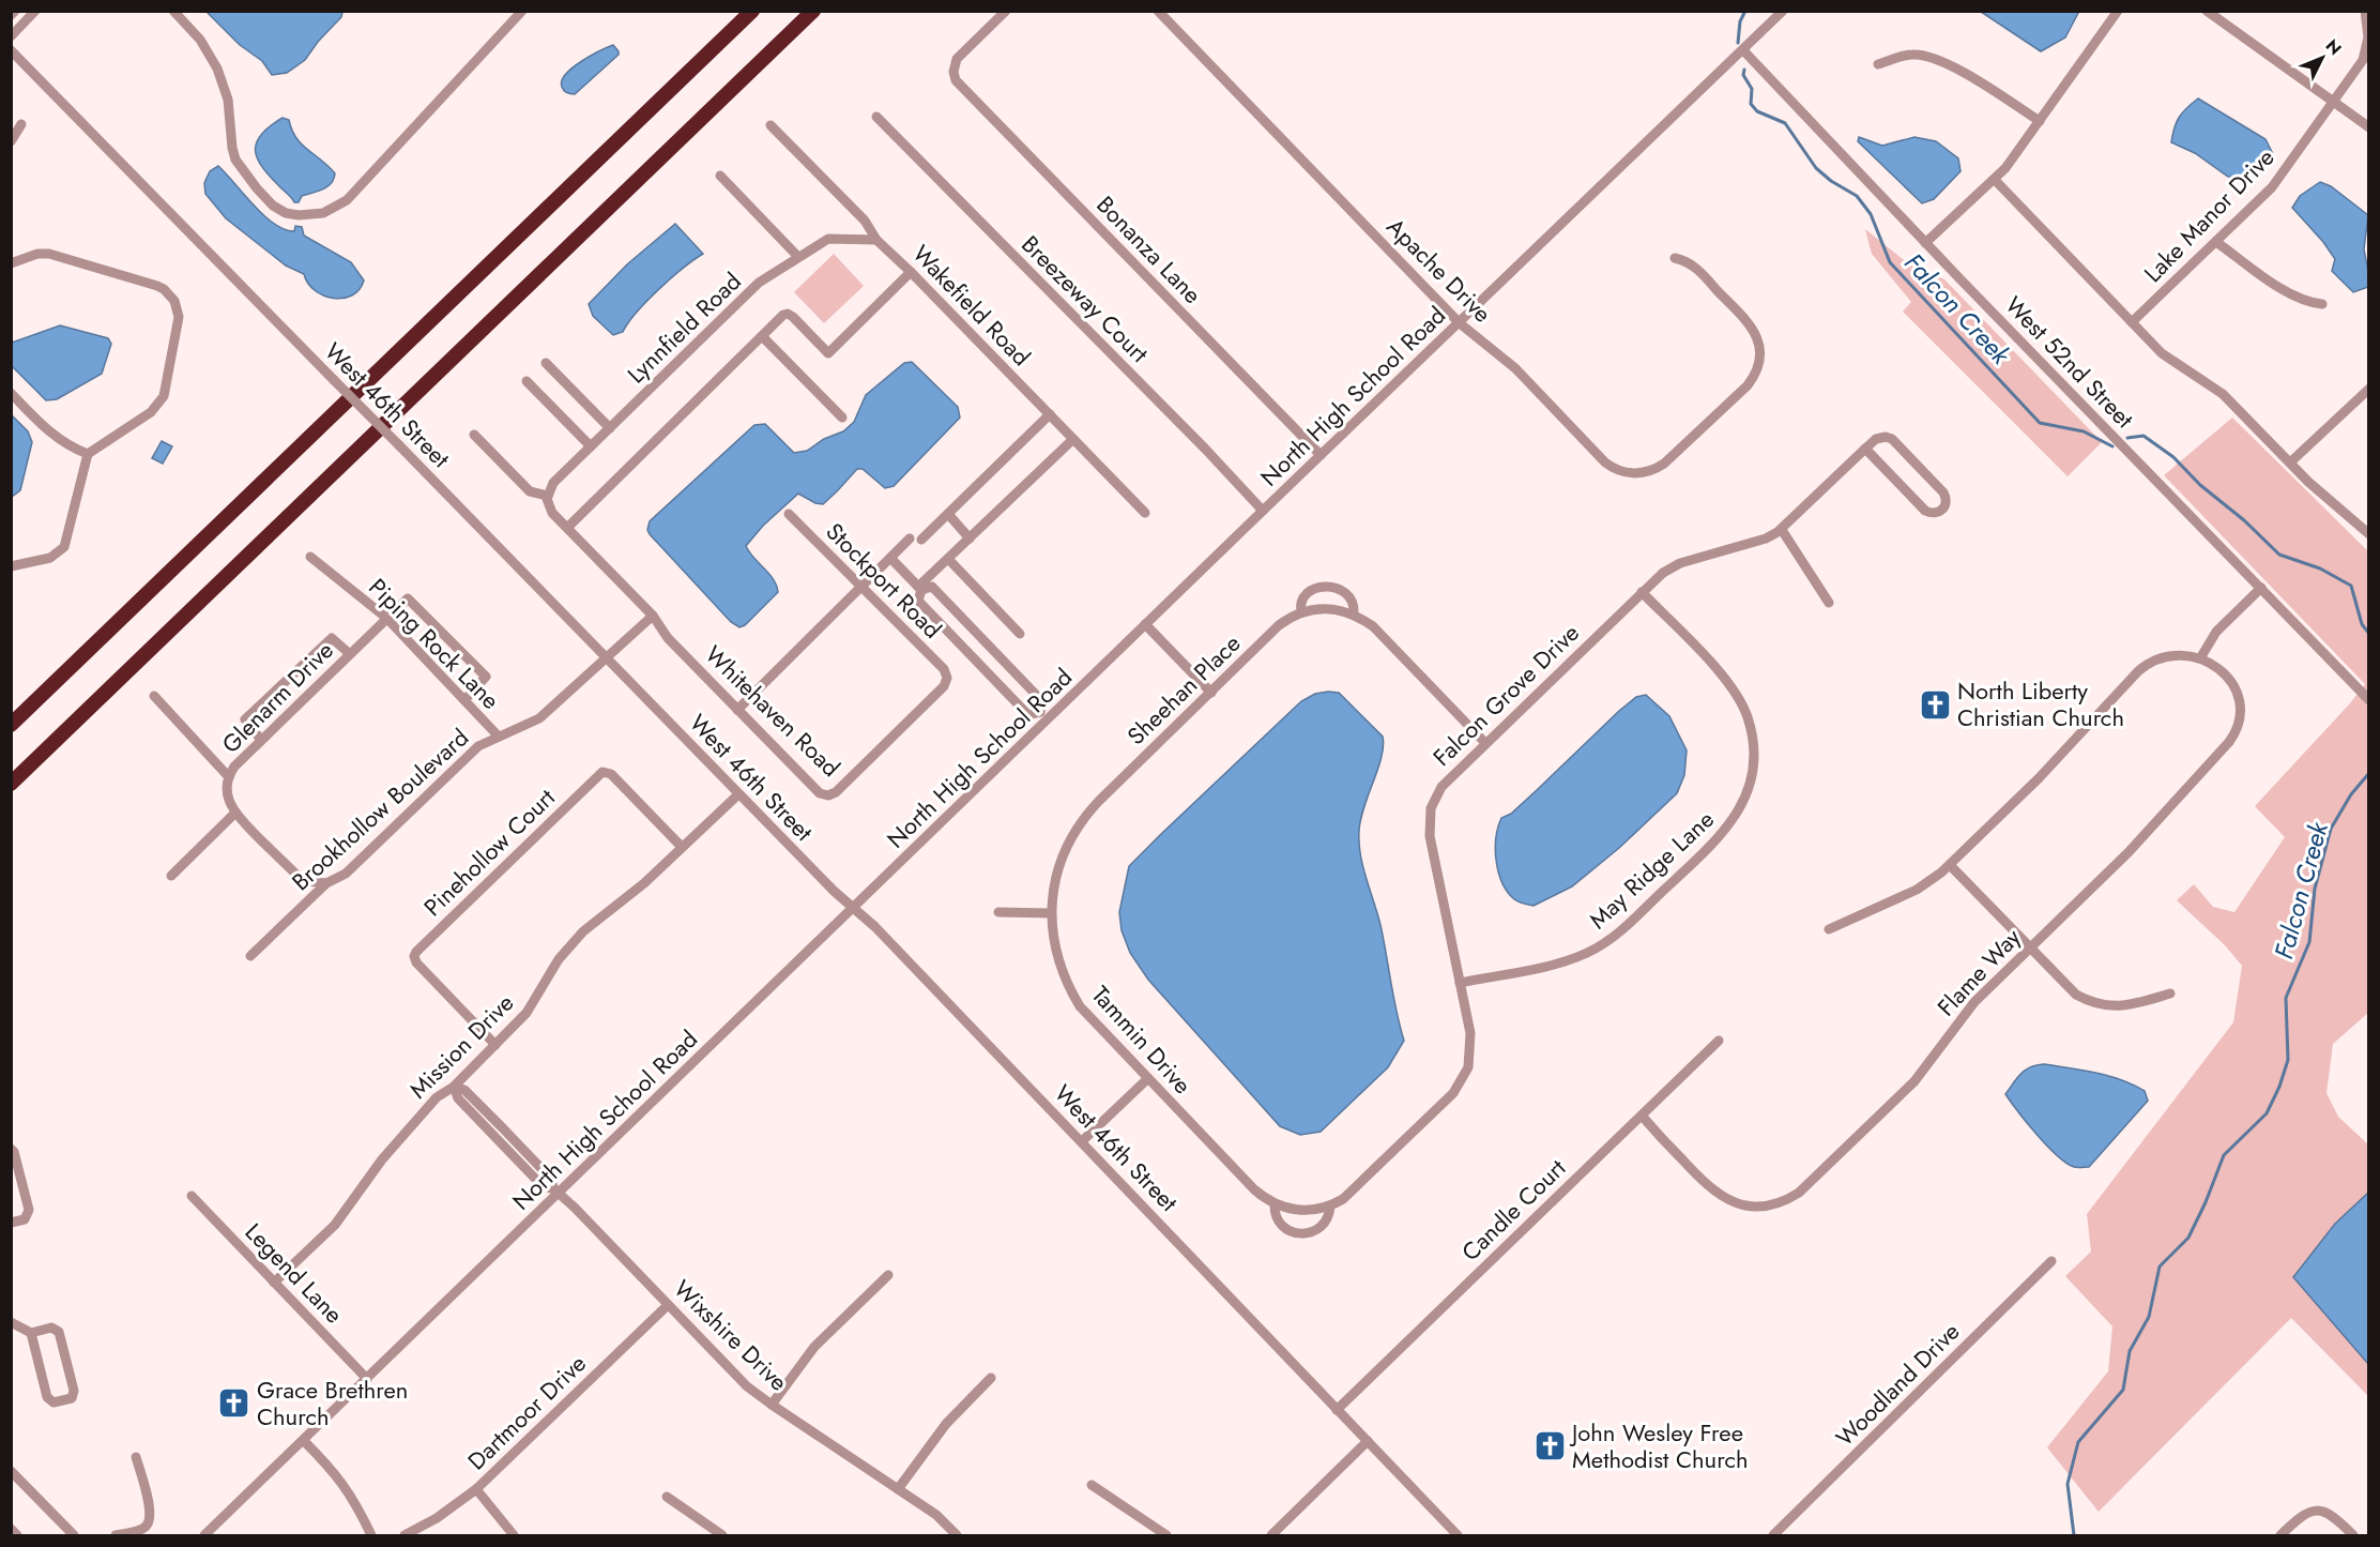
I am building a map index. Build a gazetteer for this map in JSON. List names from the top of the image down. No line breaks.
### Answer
{"streets":{"street":["Lake Manor Drive","Bonanza Lane","Apache Drive","Breezeway Court","Wakefield Road","Lynnfield Road","West 52nd Street","North High School Road","West 46th Street","Stockport Road","Piping Rock Lane","Sheehan Place","Falcon Grove Drive","Glenarm Drive","Whitehaven Road","Brookhollow Boulevard","Pinehollow Court","May Ridge Lane","Flame Way","Tammin Drive","Mission Drive","Candle Court","Legend Lane","Wixshire Drive","Woodland Drive","Dartmoor Drive"]},"crossings":[["Bonanza Lane","North High School Road"],["Apache Drive","North High School Road"],["Breezeway Court","North High School Road"],["Wakefield Road","Lynnfield Road"],["Lynnfield Road","Whitehaven Road"],["West 52nd Street","North High School Road"],["North High School Road","West 46th Street"],["North High School Road","Legend Lane"],["North High School Road","Wixshire Drive"],["West 46th Street","Brookhollow Boulevard"],["West 46th Street","Mission Drive"],["West 46th Street","Candle Court"],["Stockport Road","Whitehaven Road"],["Piping Rock Lane","Glenarm Drive"],["Piping Rock Lane","Brookhollow Boulevard"],["Sheehan Place","Tammin Drive"],["Falcon Grove Drive","May Ridge Lane"],["Falcon Grove Drive","Tammin Drive"],["Pinehollow Court","Mission Drive"],["Flame Way","Candle Court"],["Mission Drive","Legend Lane"],["Mission Drive","Wixshire Drive"],["Wixshire Drive","Dartmoor Drive"]],"water":["Falcon Creek"],"places":{"church":["North Liberty Christian Church","Grace Brethren Church","John Wesley Free Methodist Church"]},"north":"top right"}
